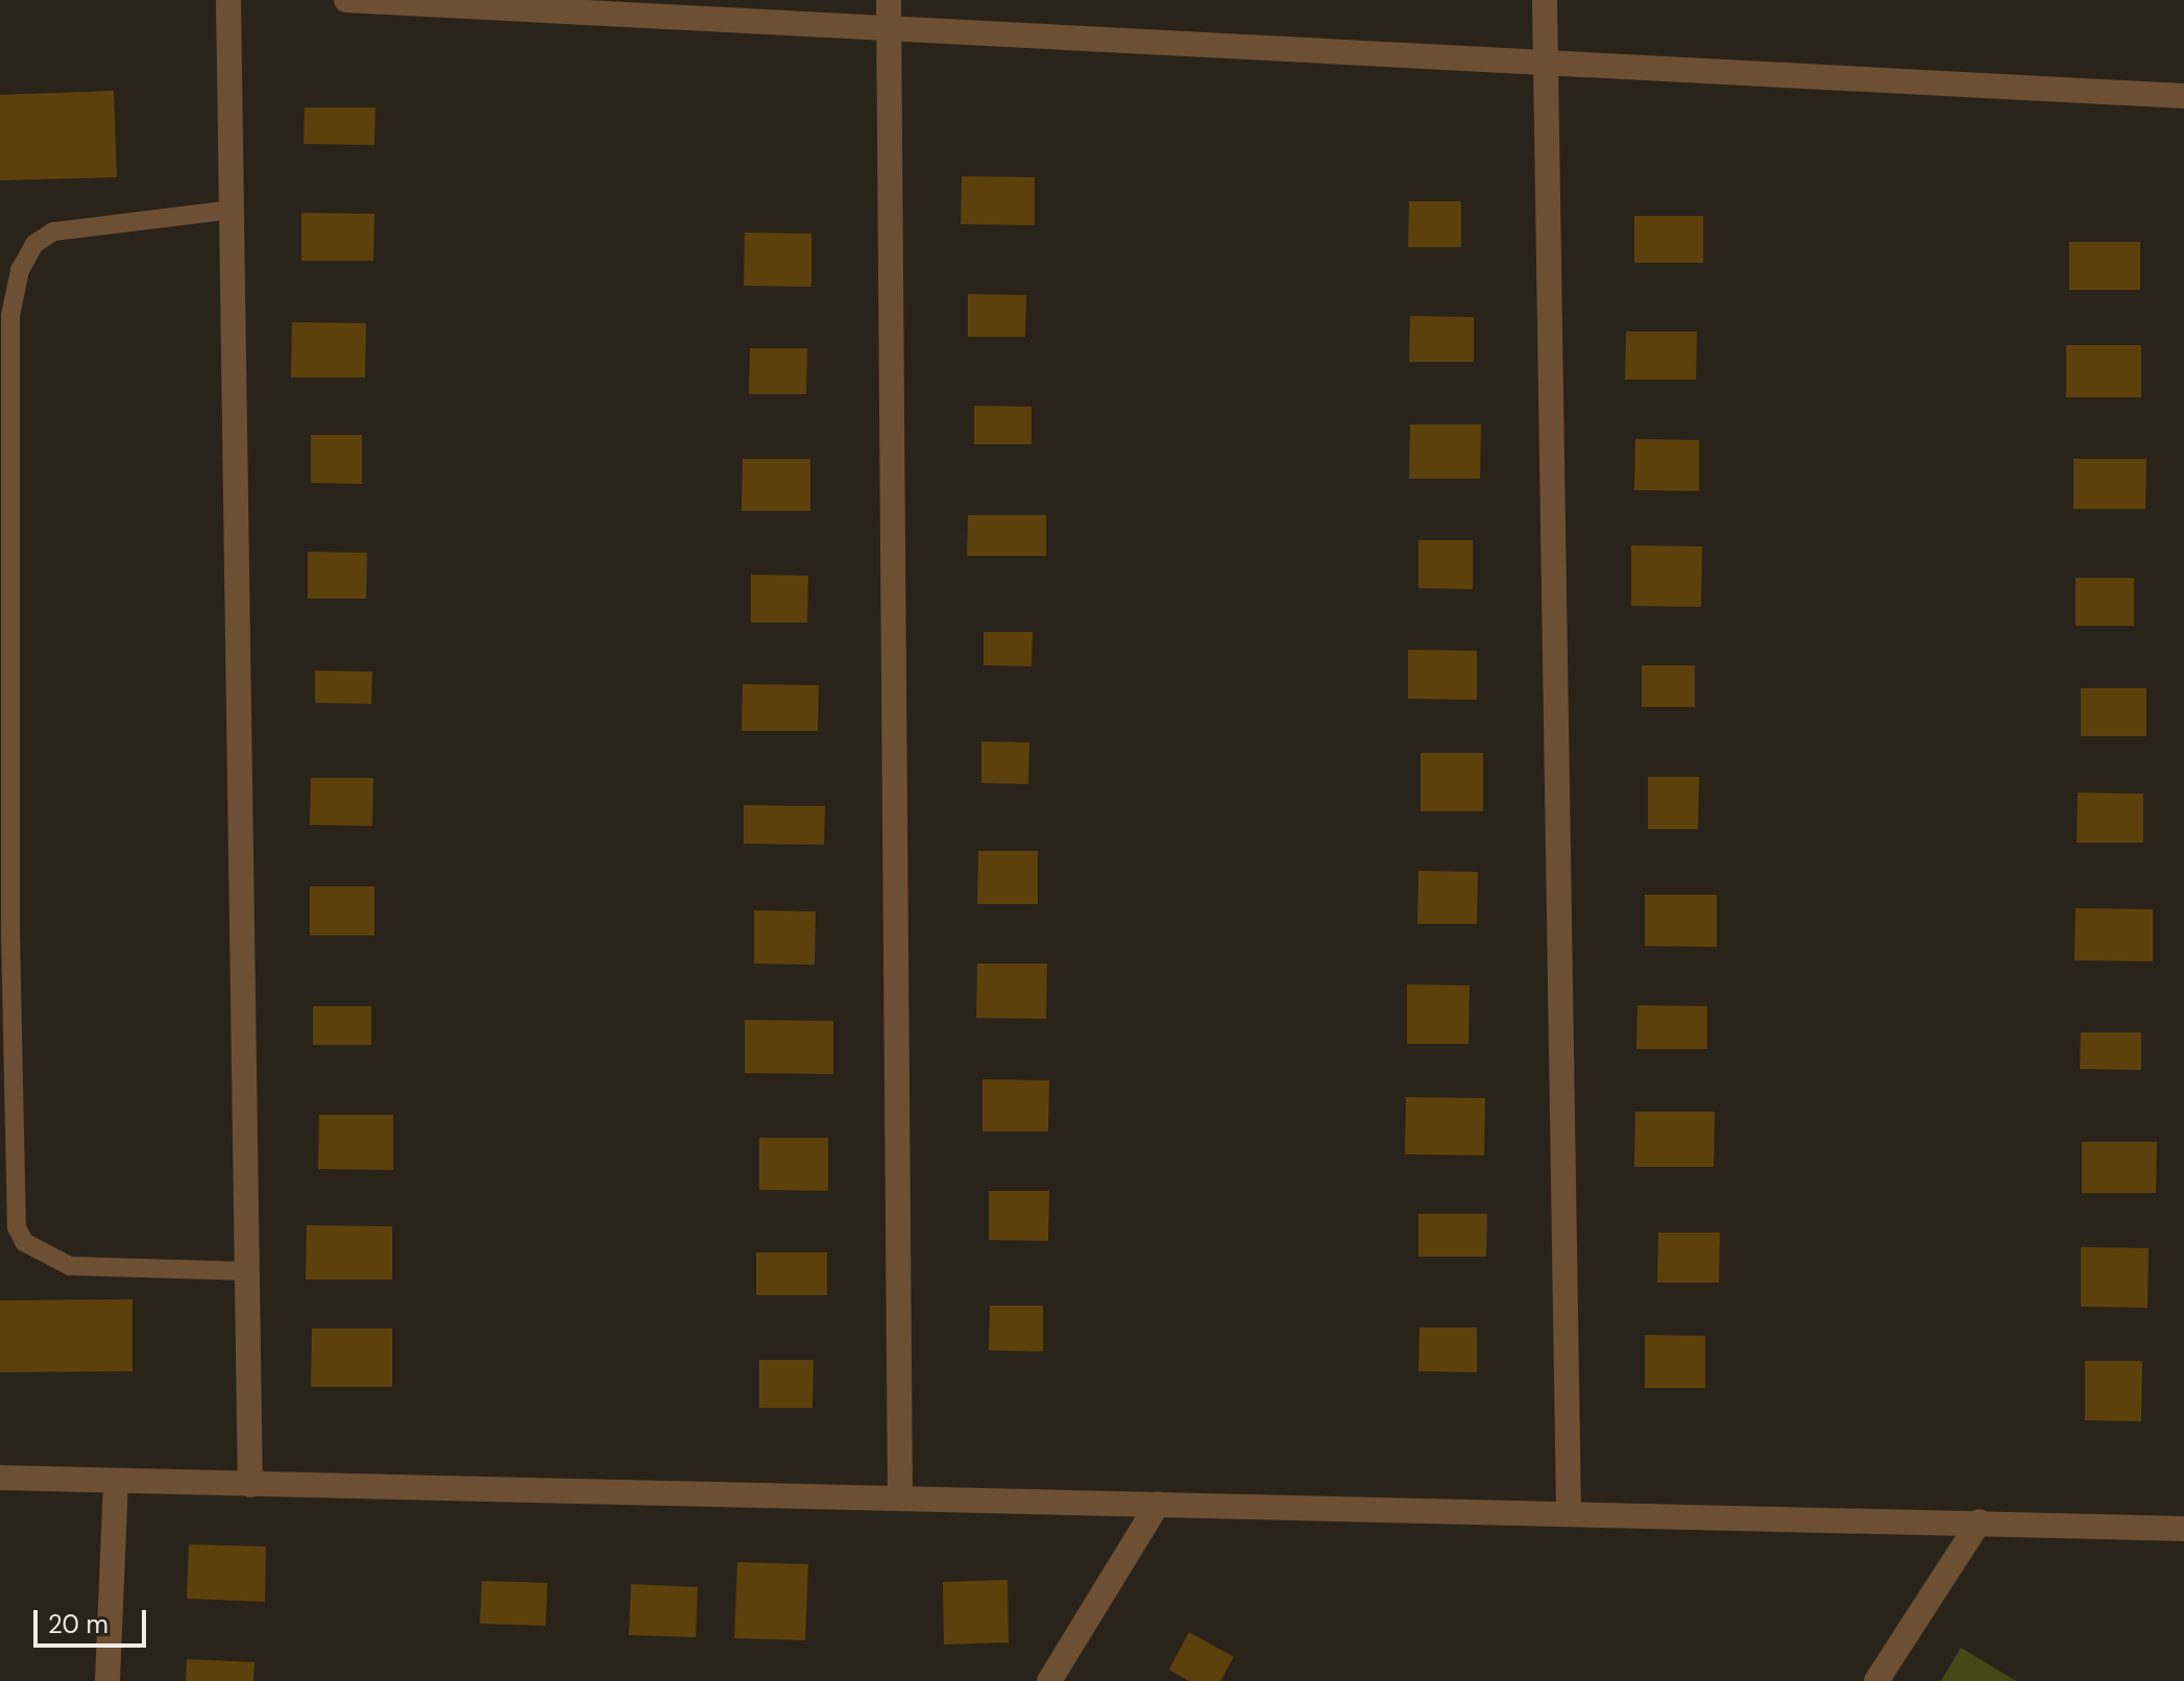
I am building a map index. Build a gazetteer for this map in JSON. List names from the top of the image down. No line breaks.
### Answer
{"scale_bar":"20 m"}
